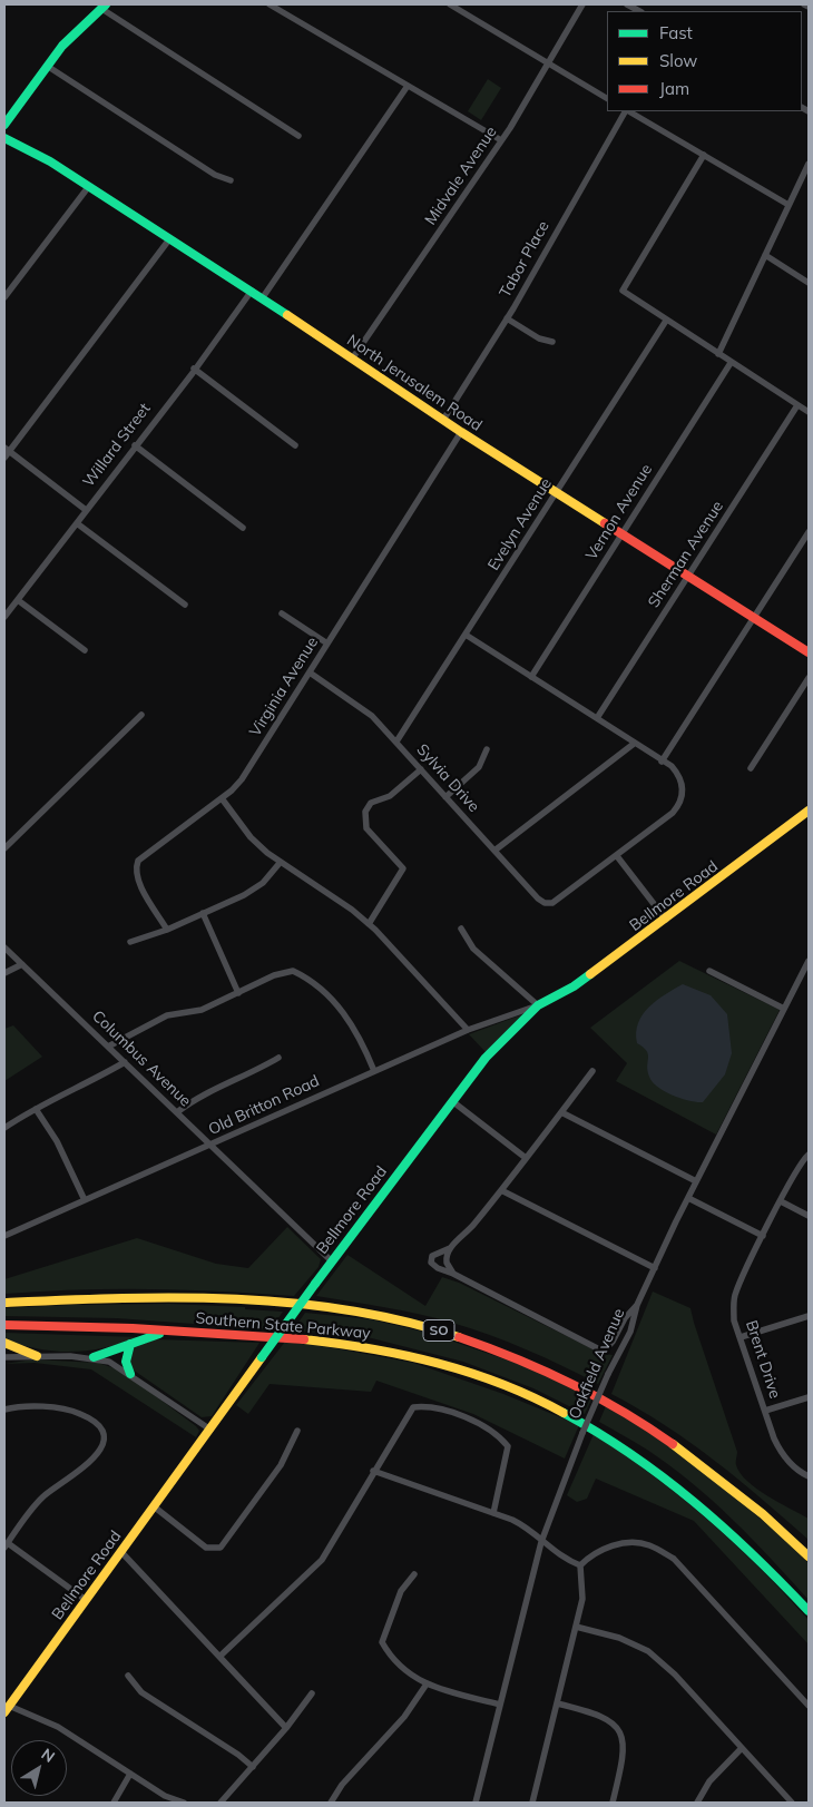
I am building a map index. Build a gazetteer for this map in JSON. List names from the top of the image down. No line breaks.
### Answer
{"streets":{"main road":["North Jerusalem Road","Bellmore Road","Southern State Parkway","SO"],"street":["Midvale Avenue","Tabor Place","Willard Street","Vernon Avenue","Evelyn Avenue","Sherman Avenue","Virginia Avenue","Sylvia Drive","Columbus Avenue","Old Britton Road","Brent Drive","Oakfield Avenue"]},"crossings":[["Midvale Avenue","North Jerusalem Road"],["Tabor Place","North Jerusalem Road"],["North Jerusalem Road","Willard Street"],["North Jerusalem Road","Vernon Avenue"],["North Jerusalem Road","Evelyn Avenue"],["North Jerusalem Road","Sherman Avenue"],["North Jerusalem Road","Virginia Avenue"],["Evelyn Avenue","Sylvia Drive"],["Virginia Avenue","Sylvia Drive"],["Bellmore Road","Columbus Avenue"],["Bellmore Road","Old Britton Road"],["Columbus Avenue","Old Britton Road"]],"legend":["Fast","Slow","Jam"],"north":"top right"}
